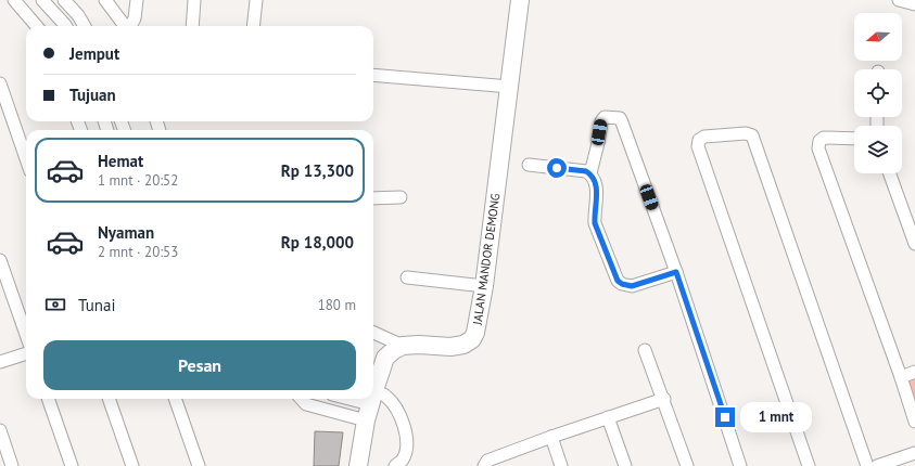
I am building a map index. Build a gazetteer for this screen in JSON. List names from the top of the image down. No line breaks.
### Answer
{"streets":{"main road":["JALAN MANDOR DEMONG"]},"north":"left","page":{"banner":["Jemput","Tujuan"],"list":[{"name":"Hemat","note":"1 mnt · 20:52","value":"Rp 13,300"},{"name":"Nyaman","note":"2 mnt · 20:53","value":"Rp 18,000"}],"pay":["Tunai","180 m"],"buttons":"Pesan","bubble":"1 mnt"}}
